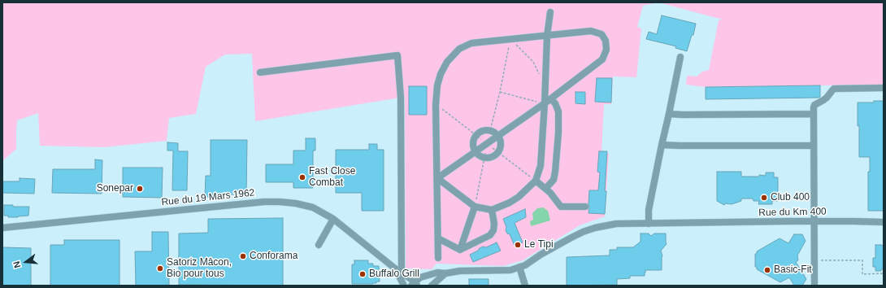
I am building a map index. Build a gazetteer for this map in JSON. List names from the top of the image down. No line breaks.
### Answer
{"streets":{"street":["Rue du 19 Mars 1962","Rue du Km 400"]},"crossings":[["Rue du 19 Mars 1962","Rue du Km 400"]],"places":["Fast Close Combat","Sonepar","Club 400","Le Tipi","Conforama","Satoriz Mâcon, Bio pour tous","Basic-Fit","Buffalo Grill"],"north":"left"}
